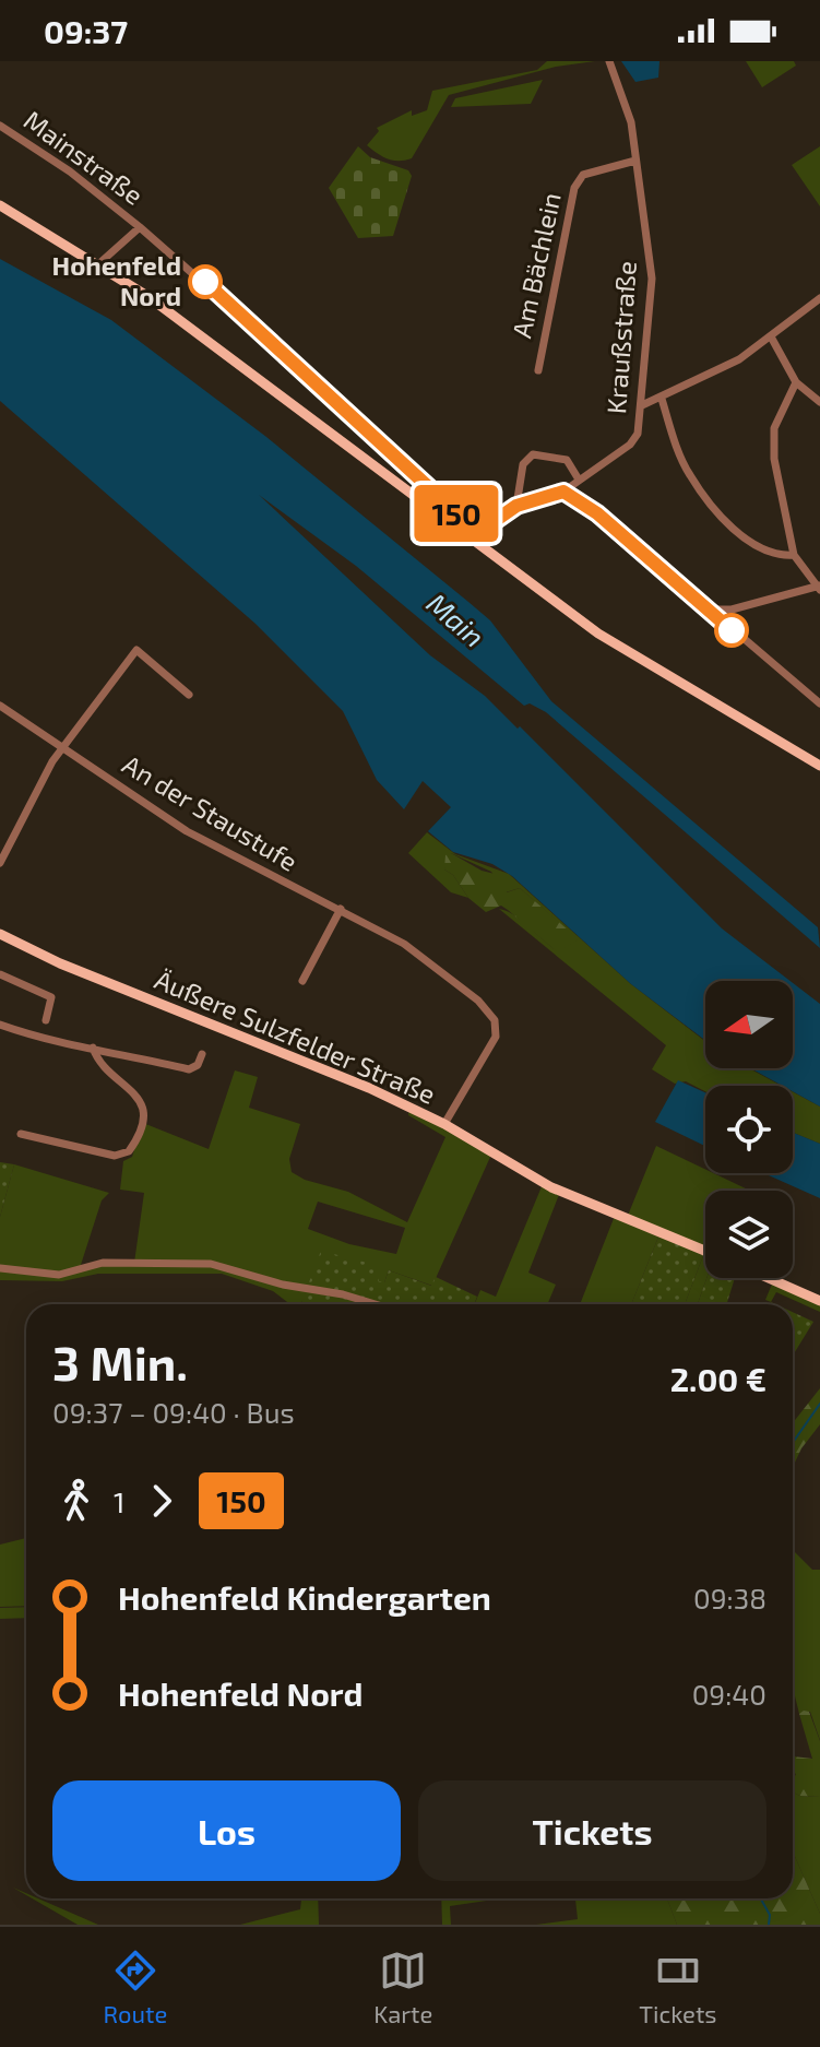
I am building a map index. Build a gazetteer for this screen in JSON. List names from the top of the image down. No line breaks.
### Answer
{"streets":{"main road":["Äußere Sulzfelder Straße"],"street":["Mainstraße","Am Bächlein","Kraußstraße","An der Staustufe"]},"crossings":[["Mainstraße","Kraußstraße"],["Am Bächlein","Kraußstraße"],["An der Staustufe","Äußere Sulzfelder Straße"]],"water":["Main"],"places":["Hohenfeld Nord"],"lines":["bus line 150"],"north":"left","page":{"status":"09:37","on_map":"150","heading":["3 Min.","09:37 – 09:40 · Bus","2.00 €"],"legs":["1","150"],"list":[{"name":"Hohenfeld Kindergarten","value":"09:38"},{"name":"Hohenfeld Nord","value":"09:40"}],"buttons":["Los","Tickets"],"tabs":["Route","Karte","Tickets"]}}
